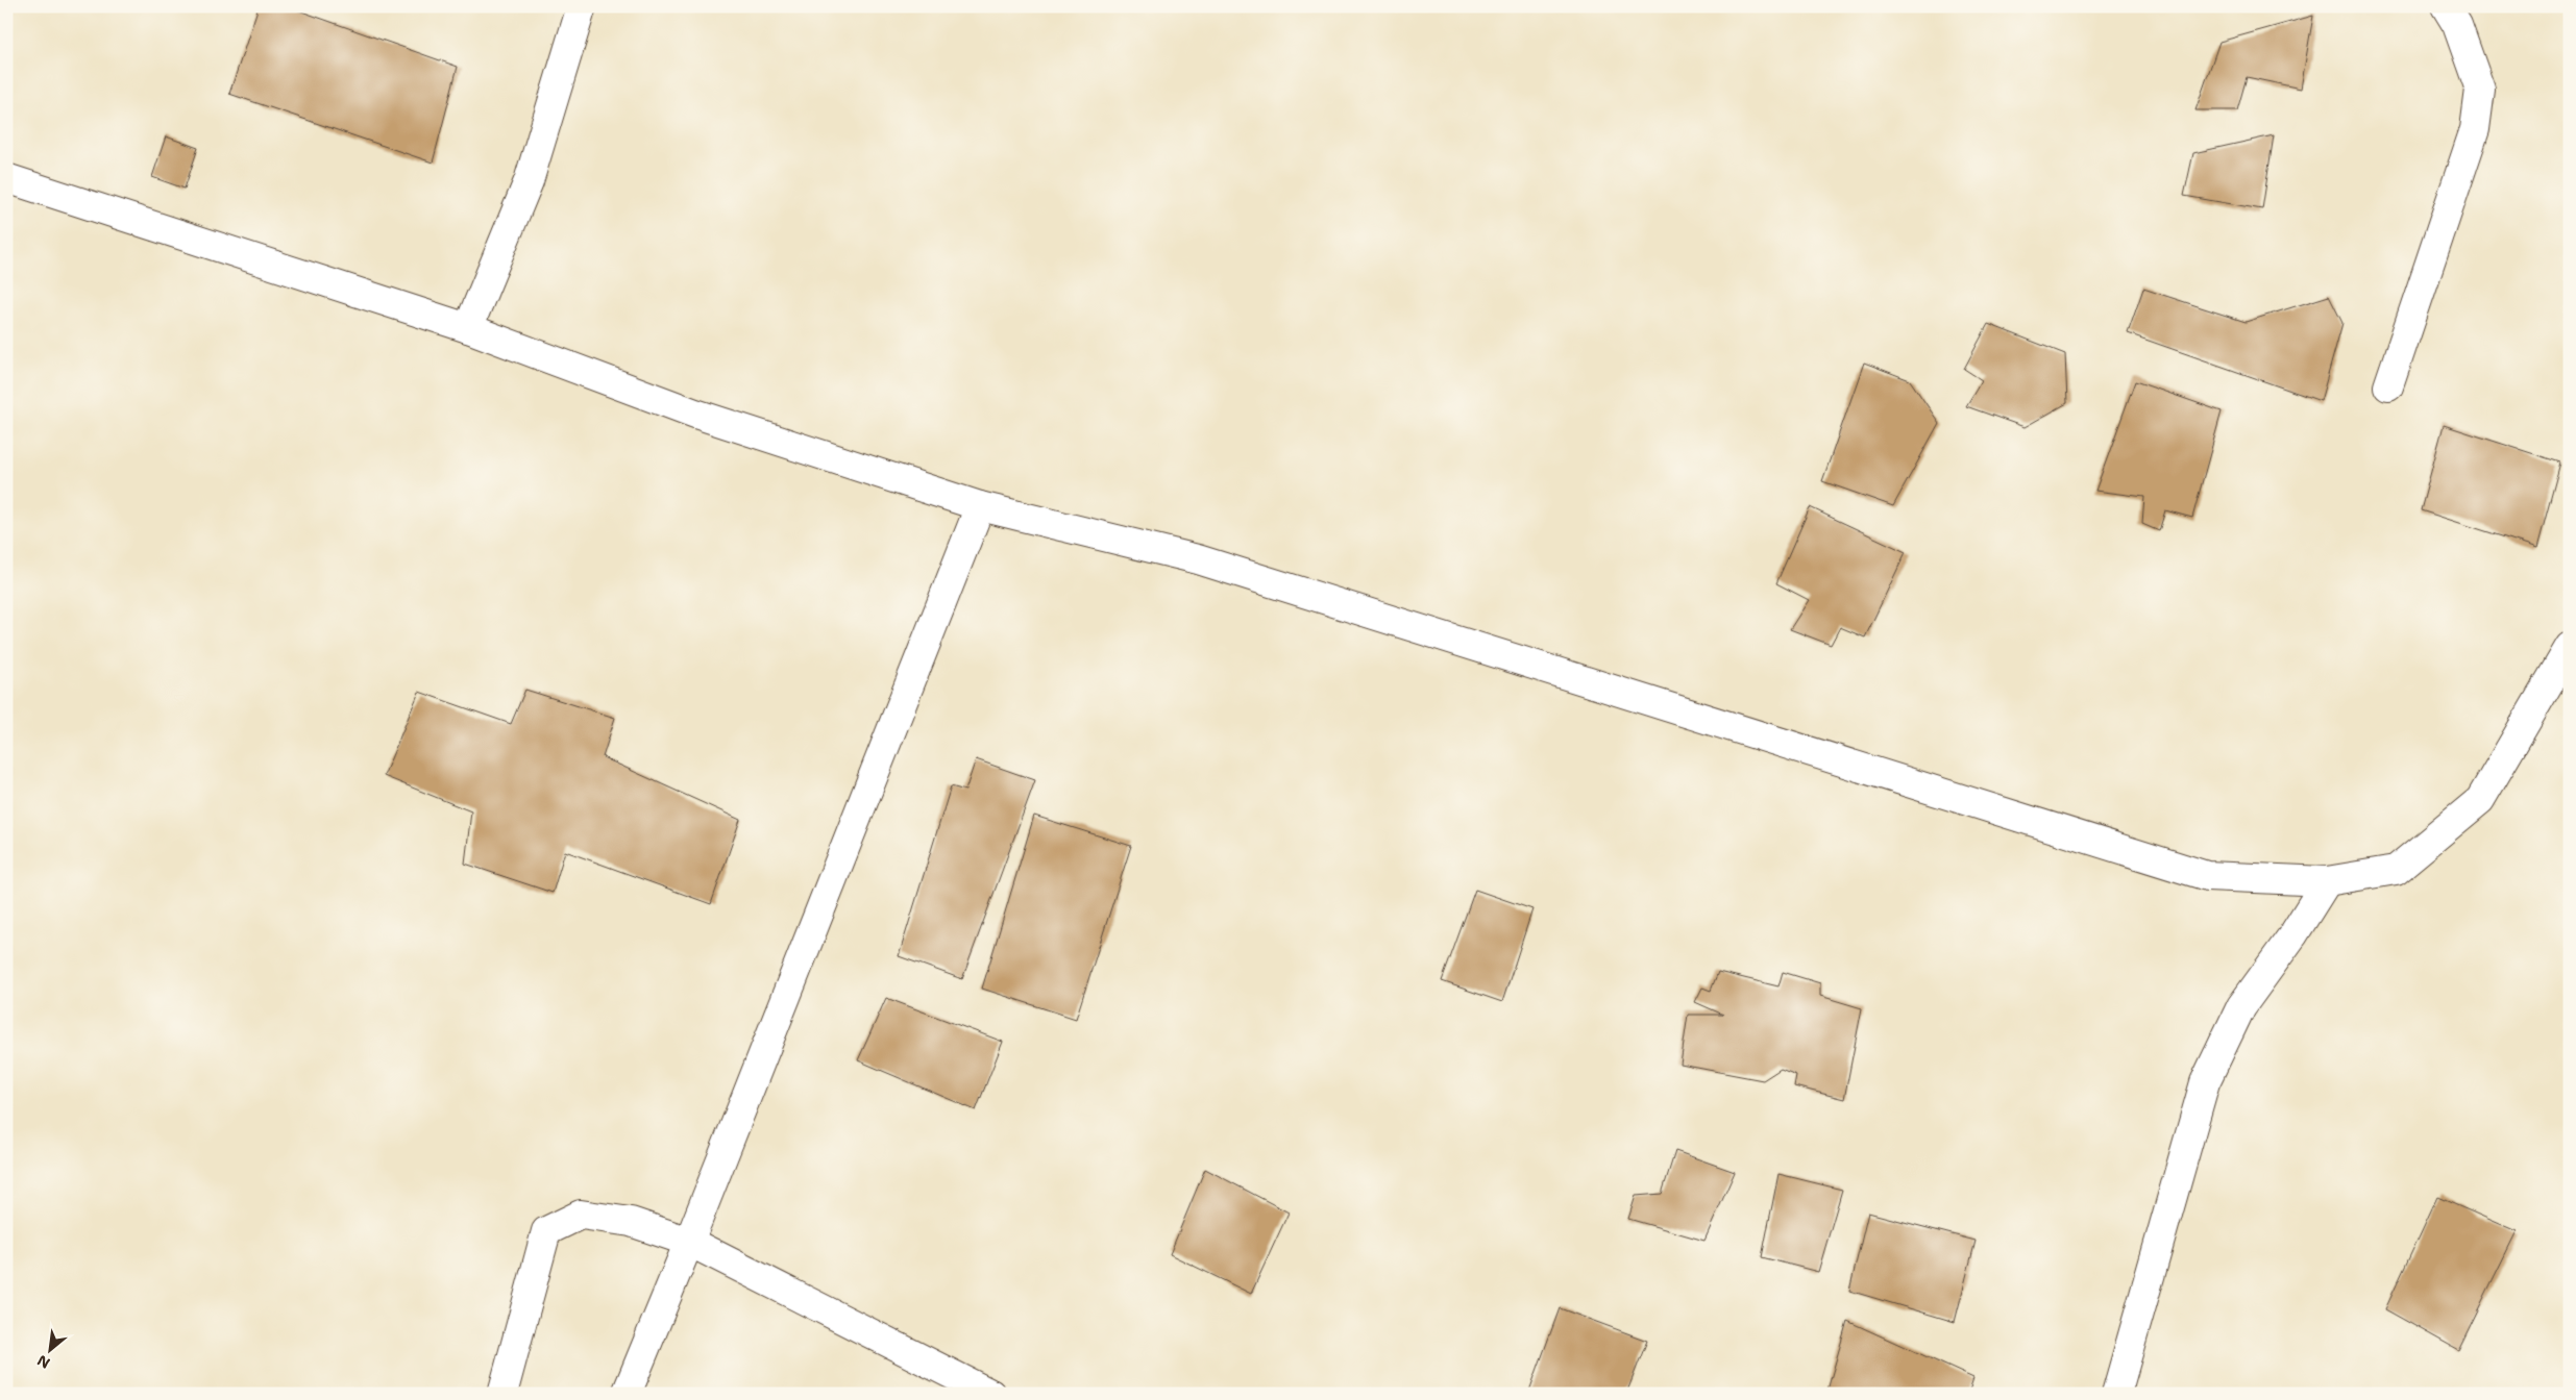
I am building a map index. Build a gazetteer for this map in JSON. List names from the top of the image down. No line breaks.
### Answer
{"north":"bottom left"}
